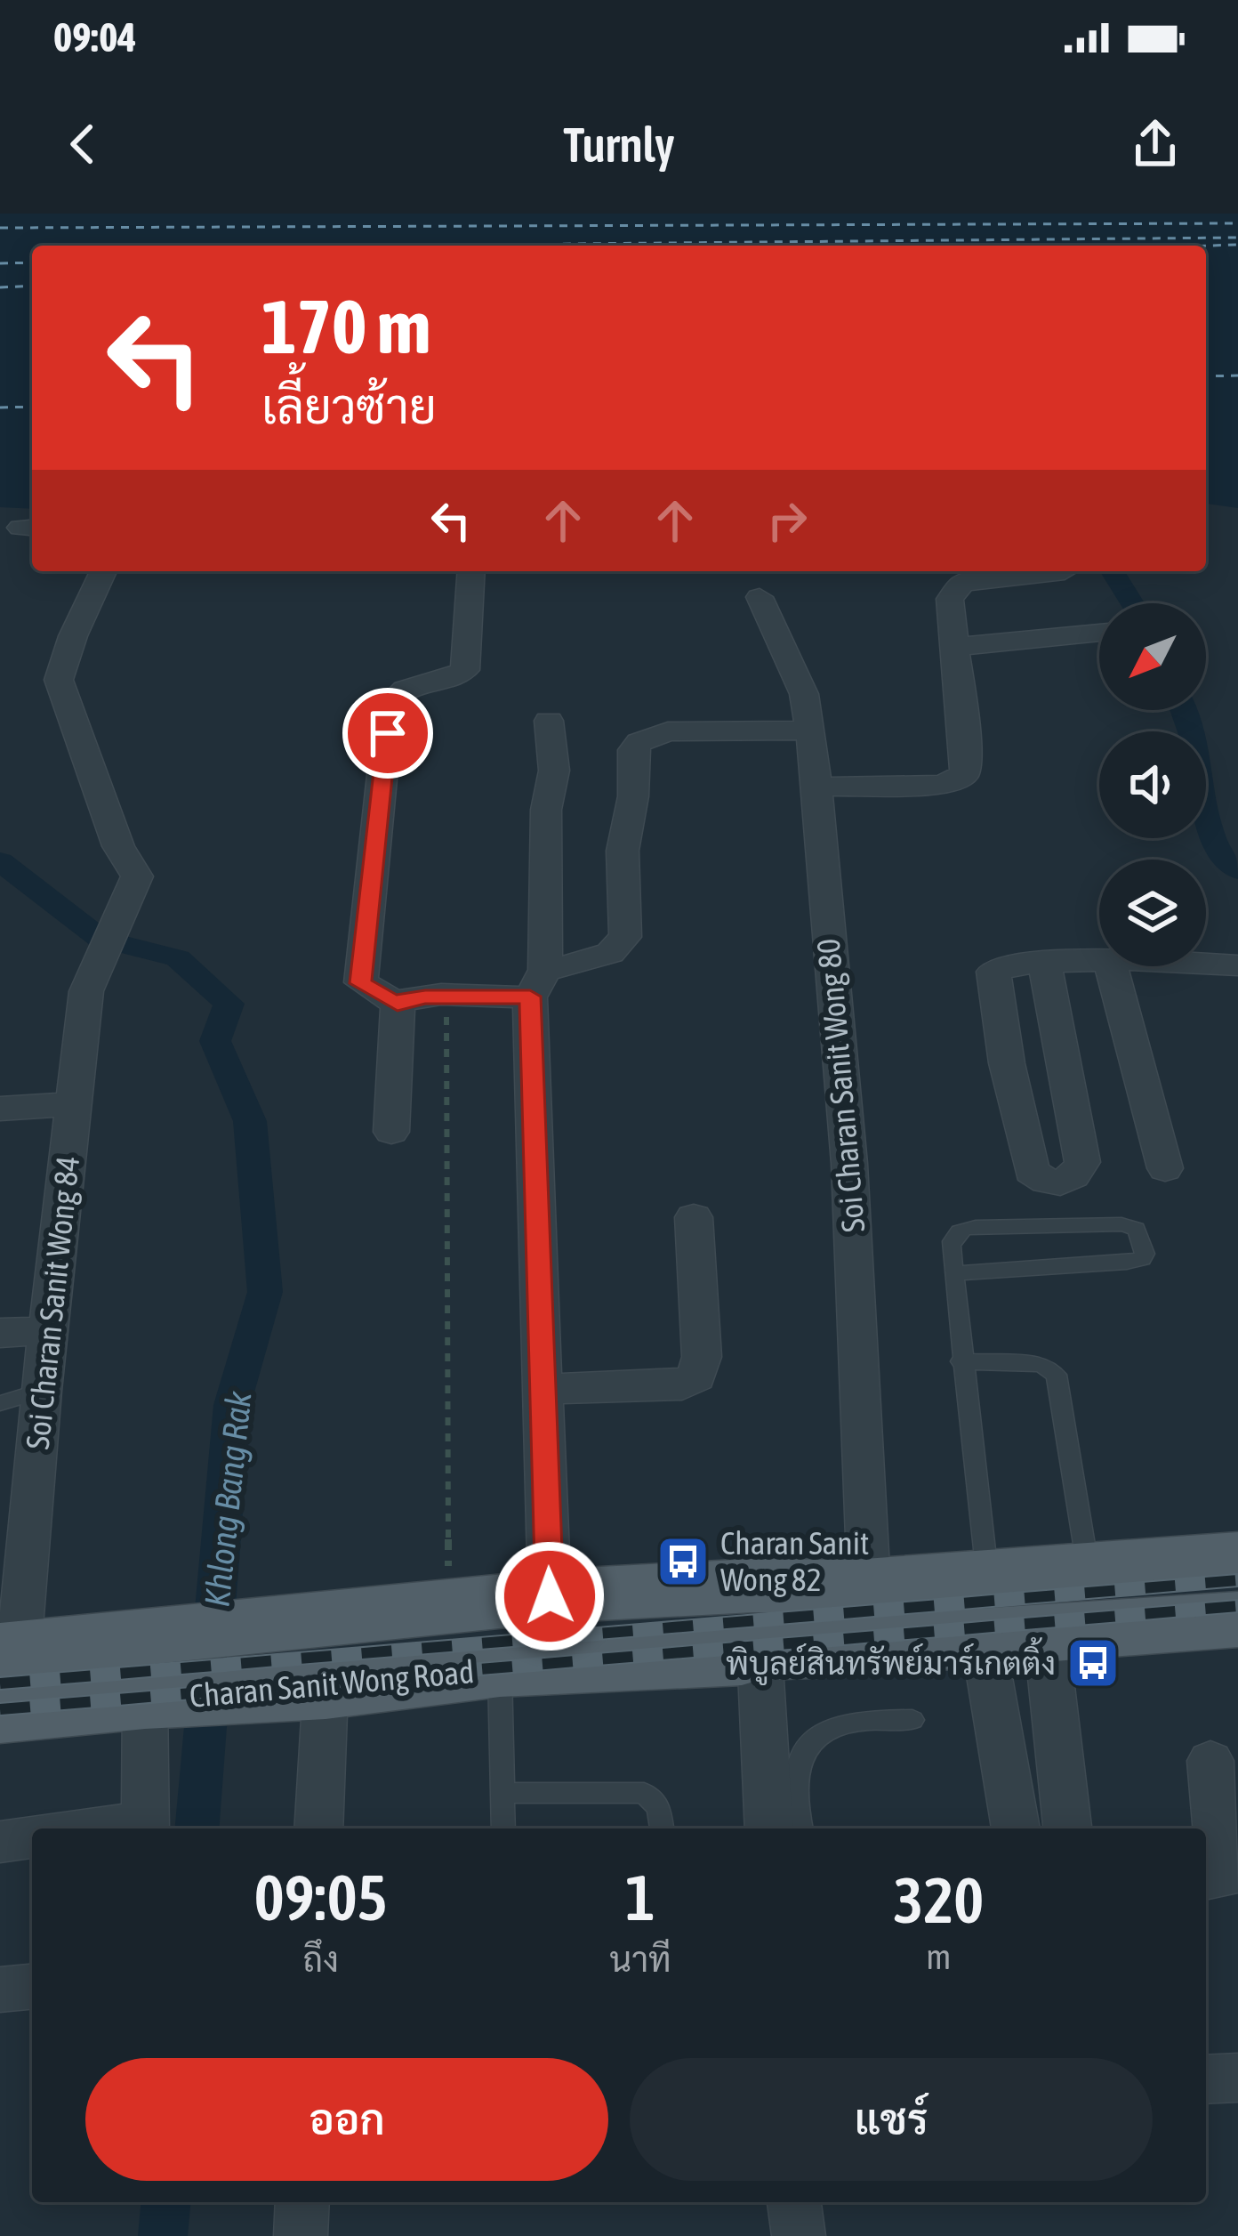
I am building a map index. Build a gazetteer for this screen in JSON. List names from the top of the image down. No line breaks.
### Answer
{"streets":{"main road":["Charan Sanit Wong Road"],"street":["Soi Charan Sanit Wong 80","Soi Charan Sanit Wong 84"]},"crossings":[["Soi Charan Sanit Wong 80","Charan Sanit Wong Road"],["Soi Charan Sanit Wong 84","Charan Sanit Wong Road"]],"water":["Khlong Bang Rak"],"places":{"bus stop":["Charan Sanit Wong 82","พิบูลย์สินทรัพย์มาร์เกตติ้ง"]},"north":"bottom left","page":{"status":"09:04","header":"Turnly","turn":["170 m","เลี้ยวซ้าย"],"eta":["09:05","ถึง","1","นาที","320","m"],"buttons":["ออก","แชร์"]}}
